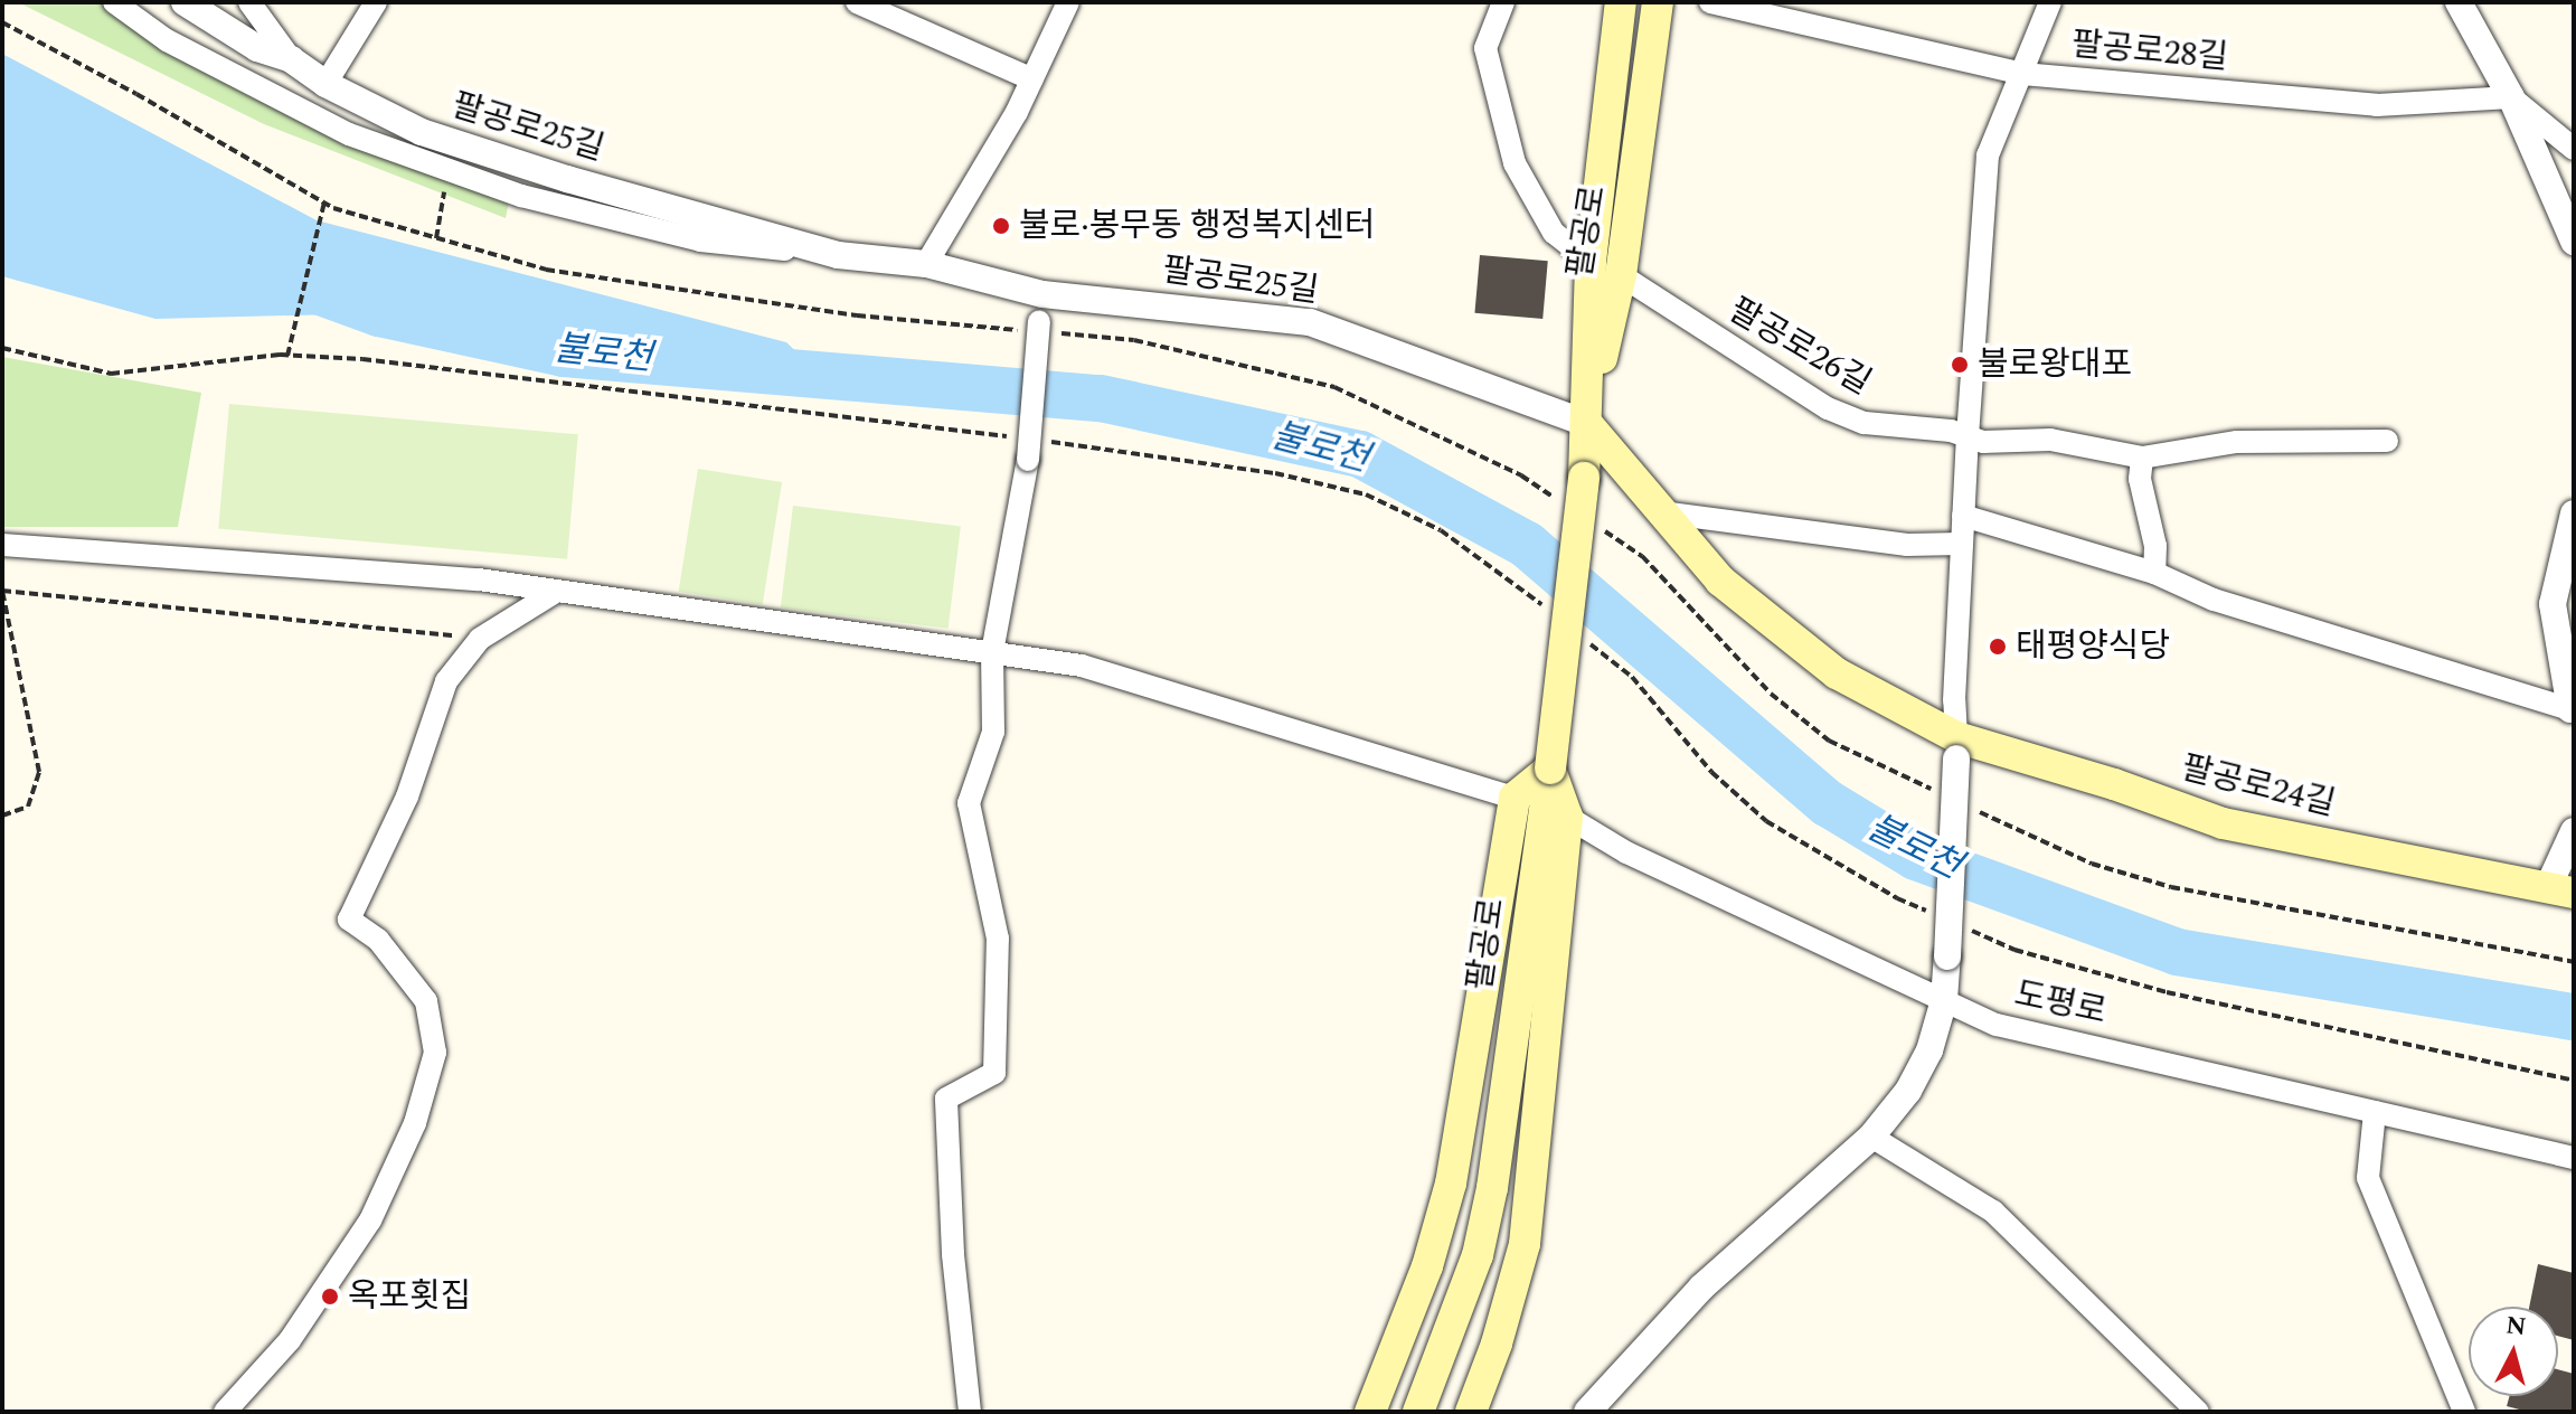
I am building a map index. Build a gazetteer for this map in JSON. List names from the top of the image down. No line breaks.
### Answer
{"streets":{"main road":["팔공로","팔공로24길"],"street":["팔공로28길","팔공로25길","팔공로26길","도평로"]},"crossings":[["팔공로25길","팔공로"],["팔공로25길","팔공로24길"],["팔공로","팔공로26길"],["팔공로","팔공로24길"]],"water":["불로천"],"places":["불로·봉무동 행정복지센터","불로왕대포","태평양식당","옥포횟집"],"north":"top"}
